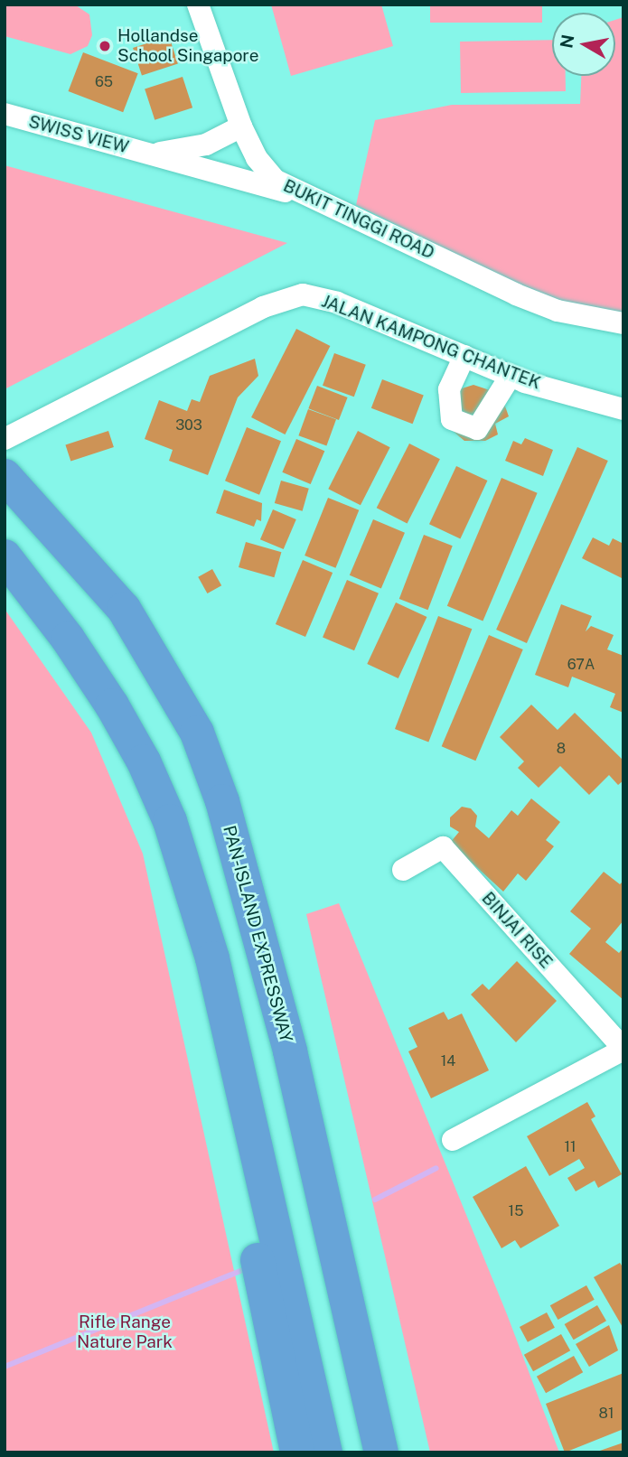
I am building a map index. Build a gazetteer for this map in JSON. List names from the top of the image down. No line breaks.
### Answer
{"streets":{"highway":["PAN-ISLAND EXPRESSWAY"],"street":["SWISS VIEW","BUKIT TINGGI ROAD","JALAN KAMPONG CHANTEK","BINJAI RISE"]},"crossings":[["SWISS VIEW","BUKIT TINGGI ROAD"]],"parks":["Rifle Range Nature Park"],"places":["Hollandse School Singapore"],"house_numbers":["65","303","67A","8","14","11","15","81"],"north":"left"}
